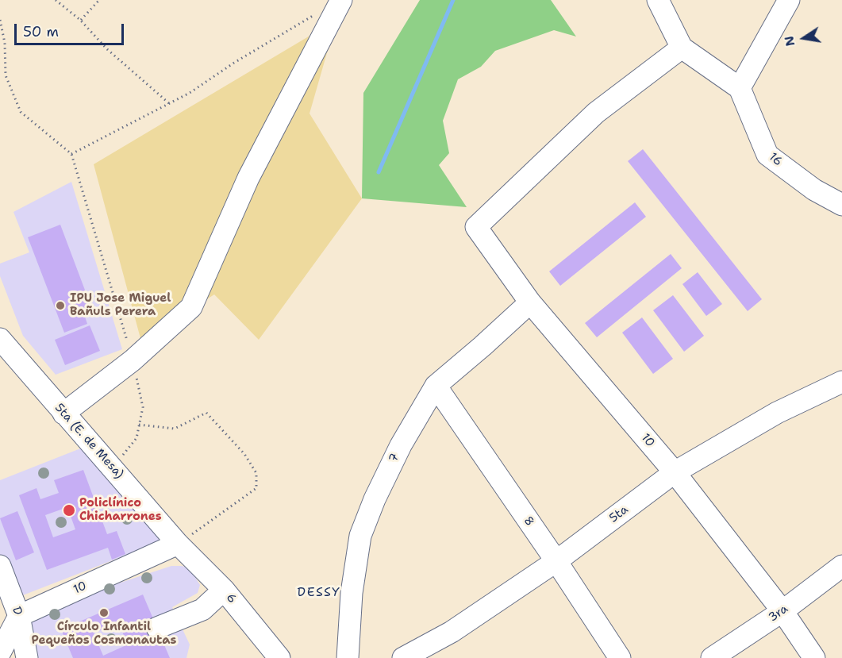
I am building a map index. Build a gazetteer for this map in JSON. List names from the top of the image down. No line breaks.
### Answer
{"streets":{"street":["16","10","5ta (E. de Mesa)","7","5ta","8","6","D","3ra"]},"crossings":[["10","5ta (E. de Mesa)"],["10","7"],["10","5ta"],["10","6"],["10","D"],["10","3ra"],["5ta (E. de Mesa)","6"],["7","8"],["5ta","8"]],"districts":["DESSY"],"places":["IPU Jose Miguel Bañuls Perera","Policlínico Chicharrones","Círculo Infantil Pequeños Cosmonautas"],"scale_bar":"50 m","north":"left"}
